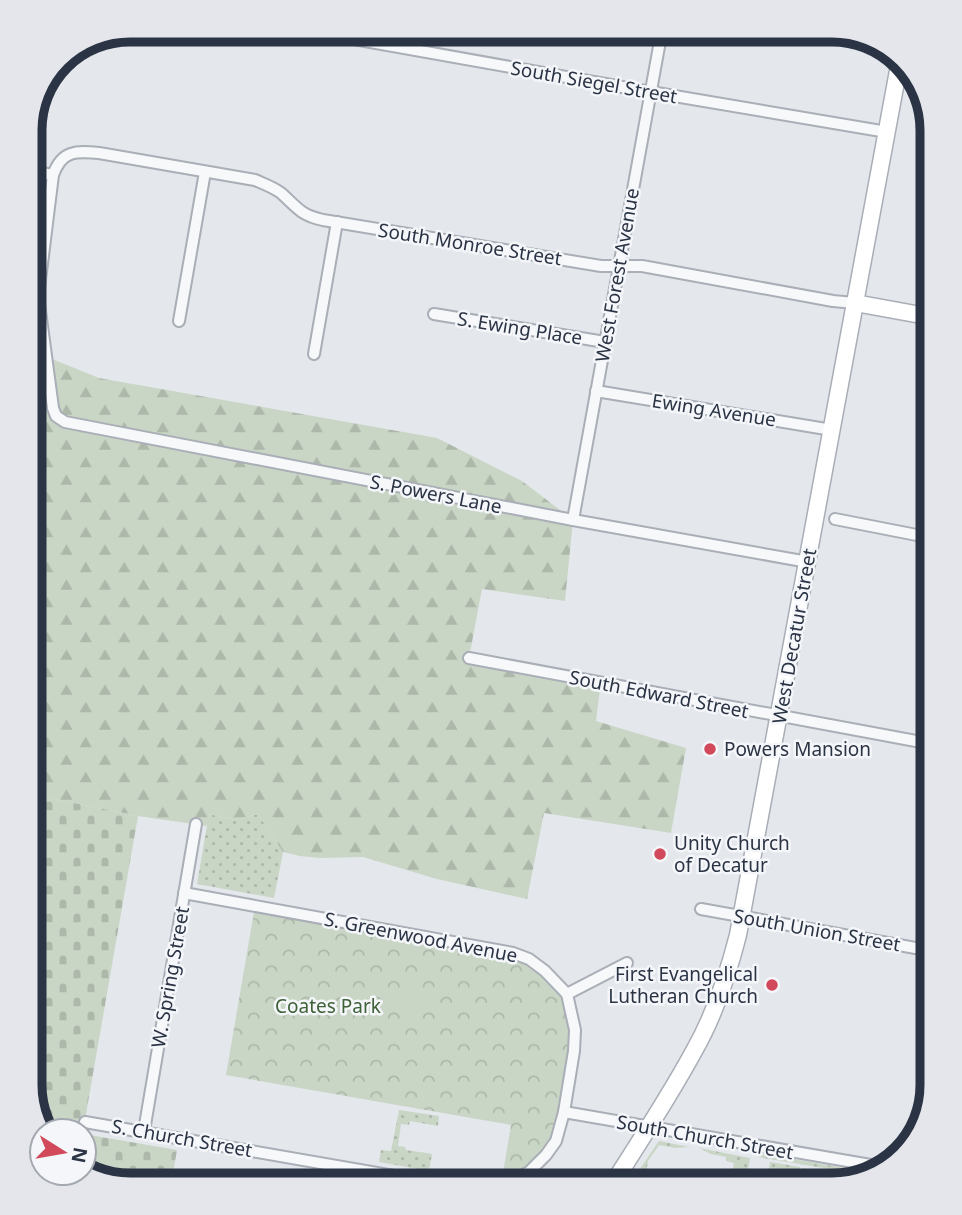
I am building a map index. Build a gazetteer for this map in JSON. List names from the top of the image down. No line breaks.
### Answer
{"streets":{"street":["South Siegel Street","South Monroe Street","West Forest Avenue","S. Ewing Place","Ewing Avenue","S. Powers Lane","West Decatur Street","South Edward Street","South Union Street","S. Greenwood Avenue","W. Spring Street","South Church Street","S. Church Street"]},"crossings":[["South Siegel Street","West Forest Avenue"],["South Siegel Street","West Decatur Street"],["South Monroe Street","West Forest Avenue"],["South Monroe Street","S. Powers Lane"],["South Monroe Street","West Decatur Street"],["West Forest Avenue","S. Ewing Place"],["West Forest Avenue","Ewing Avenue"],["West Forest Avenue","S. Powers Lane"],["Ewing Avenue","West Decatur Street"],["S. Powers Lane","West Decatur Street"],["West Decatur Street","South Edward Street"],["West Decatur Street","South Union Street"],["West Decatur Street","South Church Street"],["S. Greenwood Avenue","W. Spring Street"],["W. Spring Street","S. Church Street"]],"parks":["Coates Park"],"places":["Powers Mansion","Unity Church of Decatur","First Evangelical Lutheran Church"],"north":"right"}
